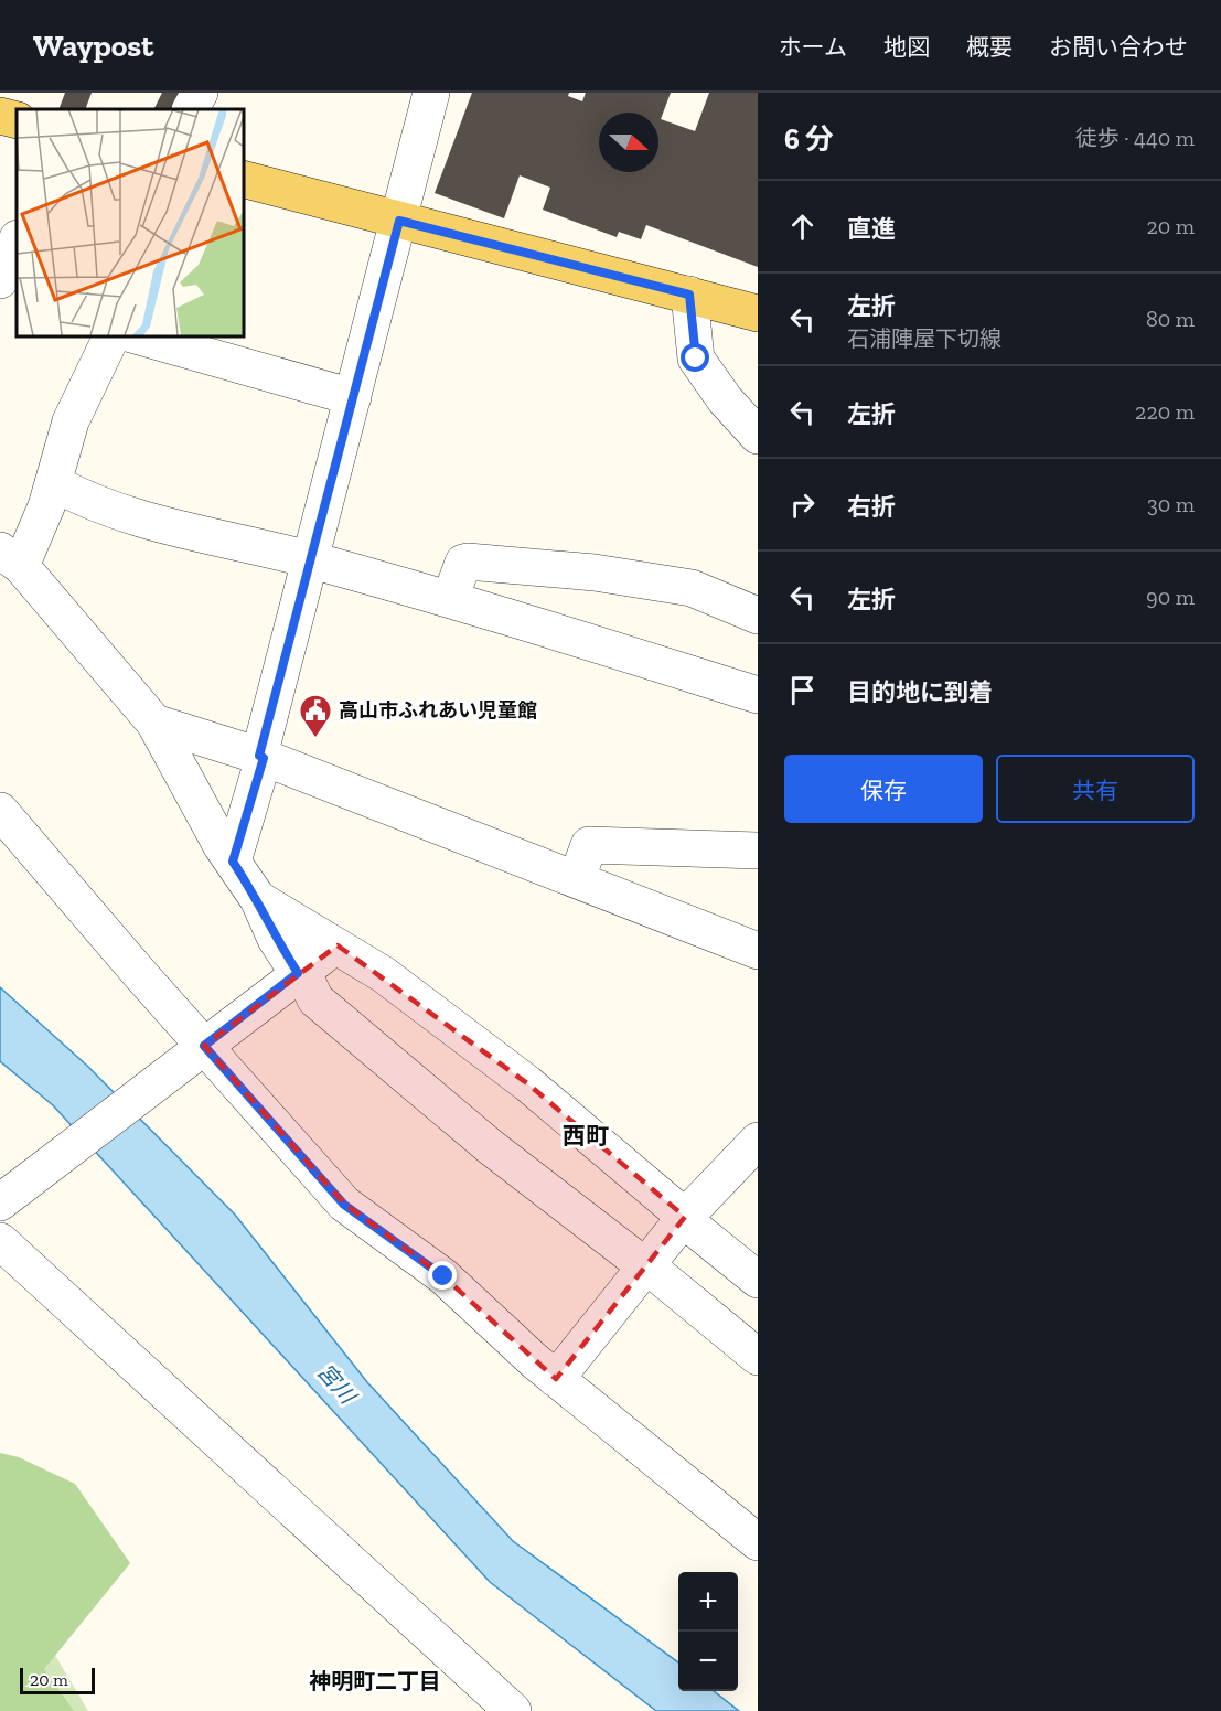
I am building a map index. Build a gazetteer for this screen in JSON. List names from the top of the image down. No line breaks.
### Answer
{"districts":["西町","神明町二丁目"],"water":["宮川"],"places":{"public building":["高山市ふれあい児童館"]},"scale_bar":"20 m","north":"right","page":{"header":"Waypost","nav":["ホーム","地図","概要","お問い合わせ"],"heading":["6 分","徒歩 · 440 m"],"list":[["直進","20 m"],["左折","石浦陣屋下切線","80 m"],["左折","220 m"],["右折","30 m"],["左折","90 m"],"目的地に到着"],"buttons":["保存","共有"],"map_buttons":["+","−"],"scale":"20 m"}}
